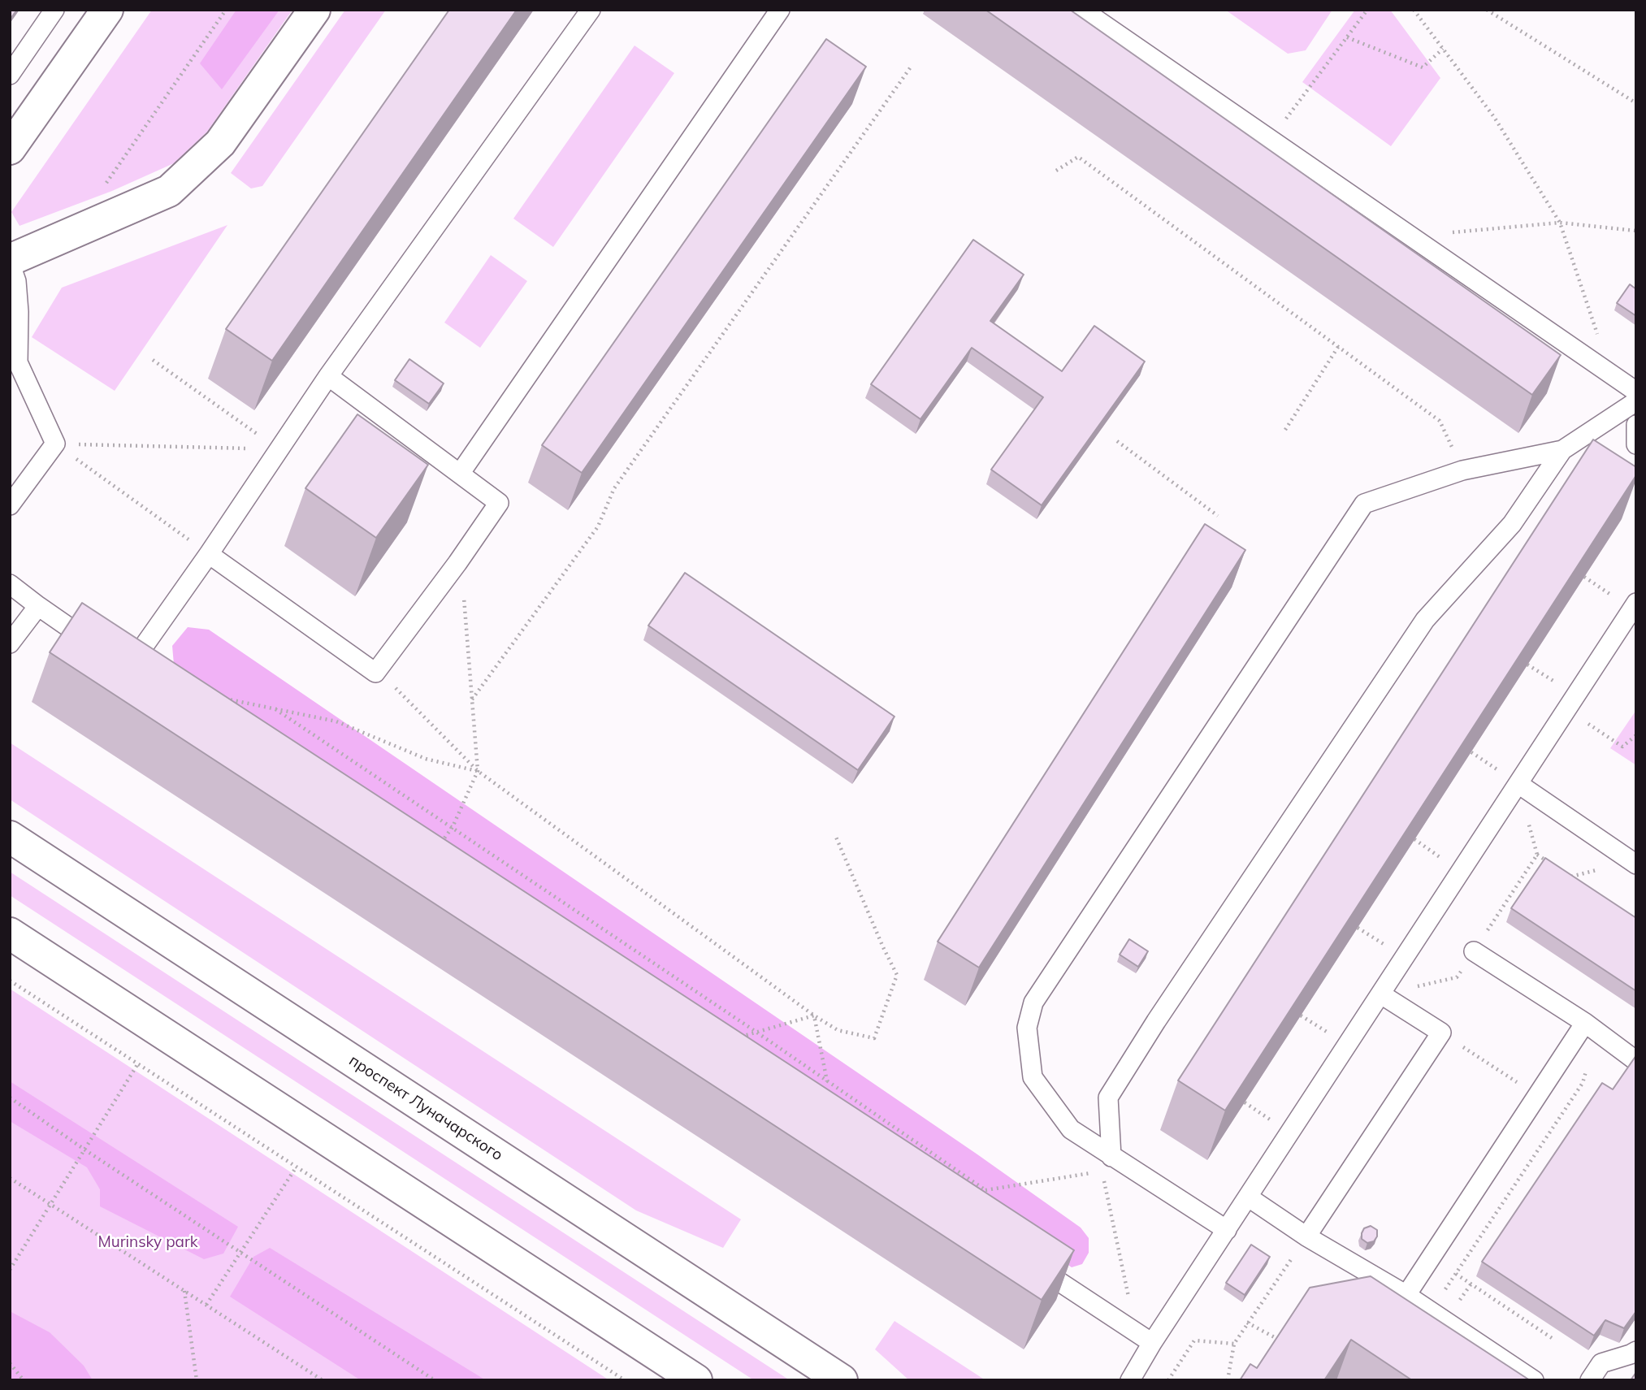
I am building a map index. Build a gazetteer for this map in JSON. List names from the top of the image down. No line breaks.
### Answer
{"streets":{"main road":["проспект Луначарского"]},"parks":["Murinsky park"]}
